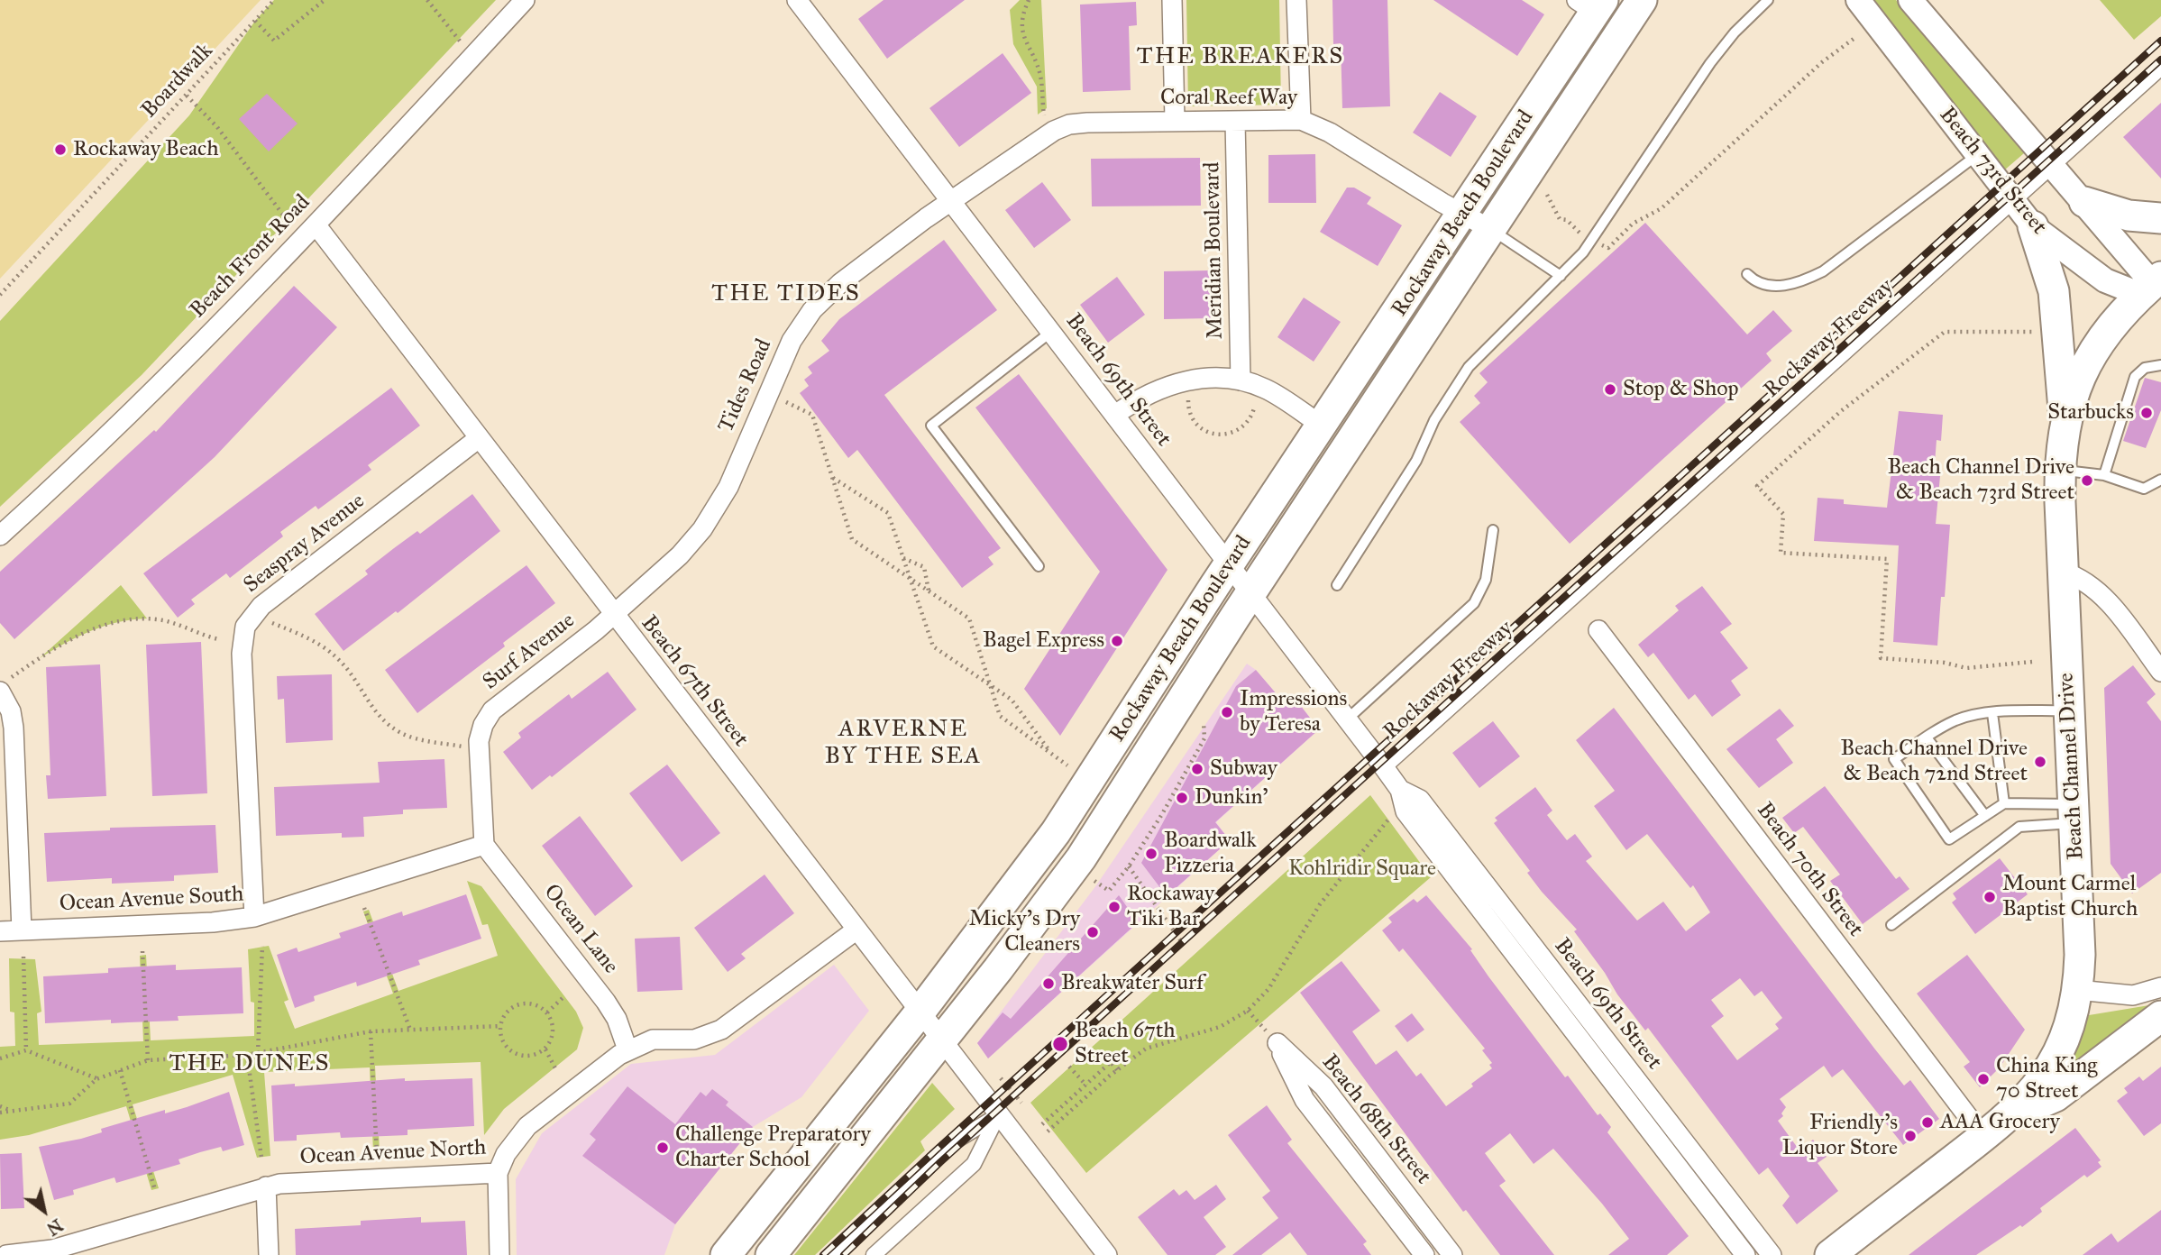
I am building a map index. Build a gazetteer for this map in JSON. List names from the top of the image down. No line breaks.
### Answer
{"streets":{"main road":["Rockaway Beach Boulevard","Beach Channel Drive"],"street":["Coral Reef Way","Beach 73rd Street","Meridian Boulevard","Beach Front Road","Rockaway Freeway","Beach 69th Street","Tides Road","Seaspray Avenue","Surf Avenue","Beach 67th Street","Beach 70th Street","Ocean Avenue South","Ocean Lane","Beach 68th Street","Ocean Avenue North"],"path":["Boardwalk"]},"crossings":[["Coral Reef Way","Rockaway Beach Boulevard"],["Coral Reef Way","Meridian Boulevard"],["Coral Reef Way","Beach 69th Street"],["Coral Reef Way","Tides Road"],["Beach 73rd Street","Rockaway Freeway"],["Beach 73rd Street","Beach Channel Drive"],["Rockaway Beach Boulevard","Beach 69th Street"],["Rockaway Beach Boulevard","Beach 67th Street"],["Beach Front Road","Beach 67th Street"],["Rockaway Freeway","Beach 69th Street"],["Beach 69th Street","Tides Road"],["Tides Road","Surf Avenue"],["Tides Road","Beach 67th Street"],["Seaspray Avenue","Beach 67th Street"],["Seaspray Avenue","Ocean Avenue South"],["Surf Avenue","Beach 67th Street"],["Surf Avenue","Ocean Avenue South"],["Surf Avenue","Ocean Lane"],["Beach 67th Street","Ocean Avenue North"],["Beach Channel Drive","Beach 70th Street"],["Ocean Avenue South","Ocean Lane"],["Ocean Lane","Ocean Avenue North"]],"districts":["THE BREAKERS","THE TIDES","ARVERNE BY THE SEA","THE DUNES"],"parks":["Kohlridir Square"],"places":["Rockaway Beach","Stop & Shop","Starbucks","Beach Channel Drive & Beach 73rd Street","Bagel Express","Impressions by Teresa","Beach Channel Drive & Beach 72nd Street","Subway","Dunkin'","Boardwalk Pizzeria","Mount Carmel Baptist Church","Rockaway Tiki Bar","Micky's Dry Cleaners","Breakwater Surf","Beach 67th Street","China King 70 Street","AAA Grocery","Friendly's Liquor Store","Challenge Preparatory Charter School"],"north":"bottom right"}
